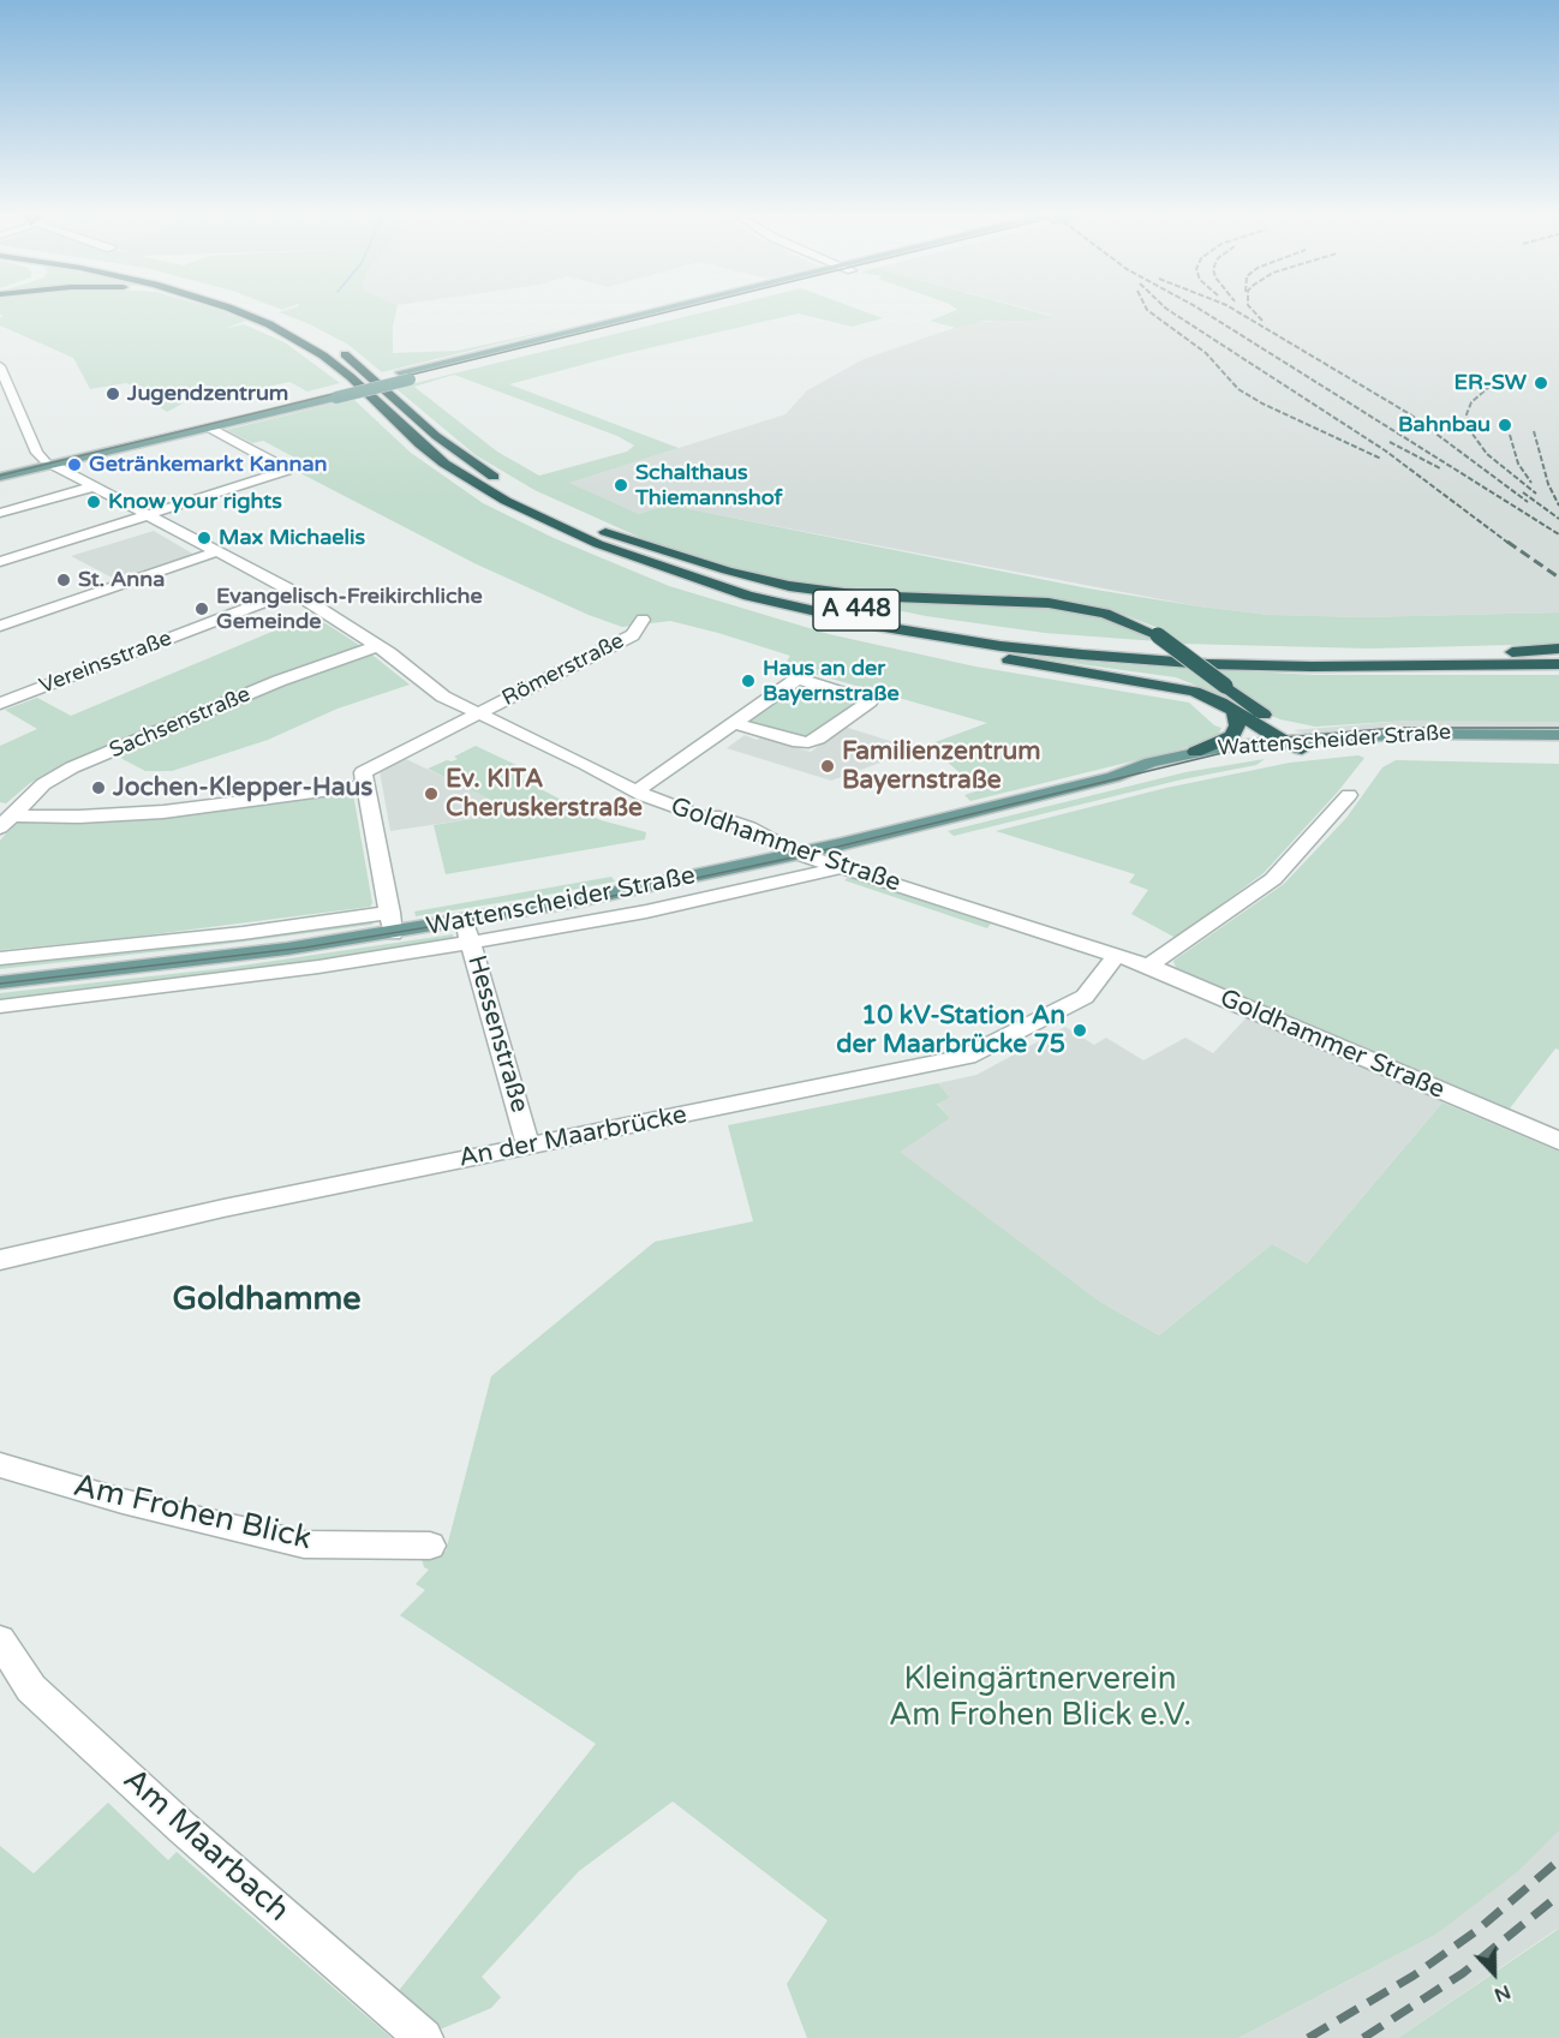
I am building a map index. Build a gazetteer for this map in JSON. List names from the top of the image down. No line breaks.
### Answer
{"streets":{"highway":["A 448"],"main road":["Wattenscheider Straße"],"street":["Vereinsstraße","Römerstraße","Sachsenstraße","Goldhammer Straße","Hessenstraße","An der Maarbrücke","Am Frohen Blick","Am Maarbach"]},"crossings":[["Vereinsstraße","Goldhammer Straße"],["Römerstraße","Goldhammer Straße"],["Sachsenstraße","Goldhammer Straße"],["Wattenscheider Straße","Goldhammer Straße"],["Wattenscheider Straße","Hessenstraße"],["Goldhammer Straße","An der Maarbrücke"],["Hessenstraße","An der Maarbrücke"]],"districts":["Goldhamme"],"parks":["Kleingärtnerverein Am Frohen Blick e.V."],"places":["ER-SW","Jugendzentrum","Bahnbau","Getränkemarkt Kannan","Schalthaus Thiemannshof","Know your rights","Max Michaelis","St. Anna","Evangelisch-Freikirchliche Gemeinde","Haus an der Bayernstraße","Familienzentrum Bayernstraße","Jochen-Klepper-Haus","Ev. KITA Cheruskerstraße","10 kV-Station An der Maarbrücke 75"],"north":"bottom"}
